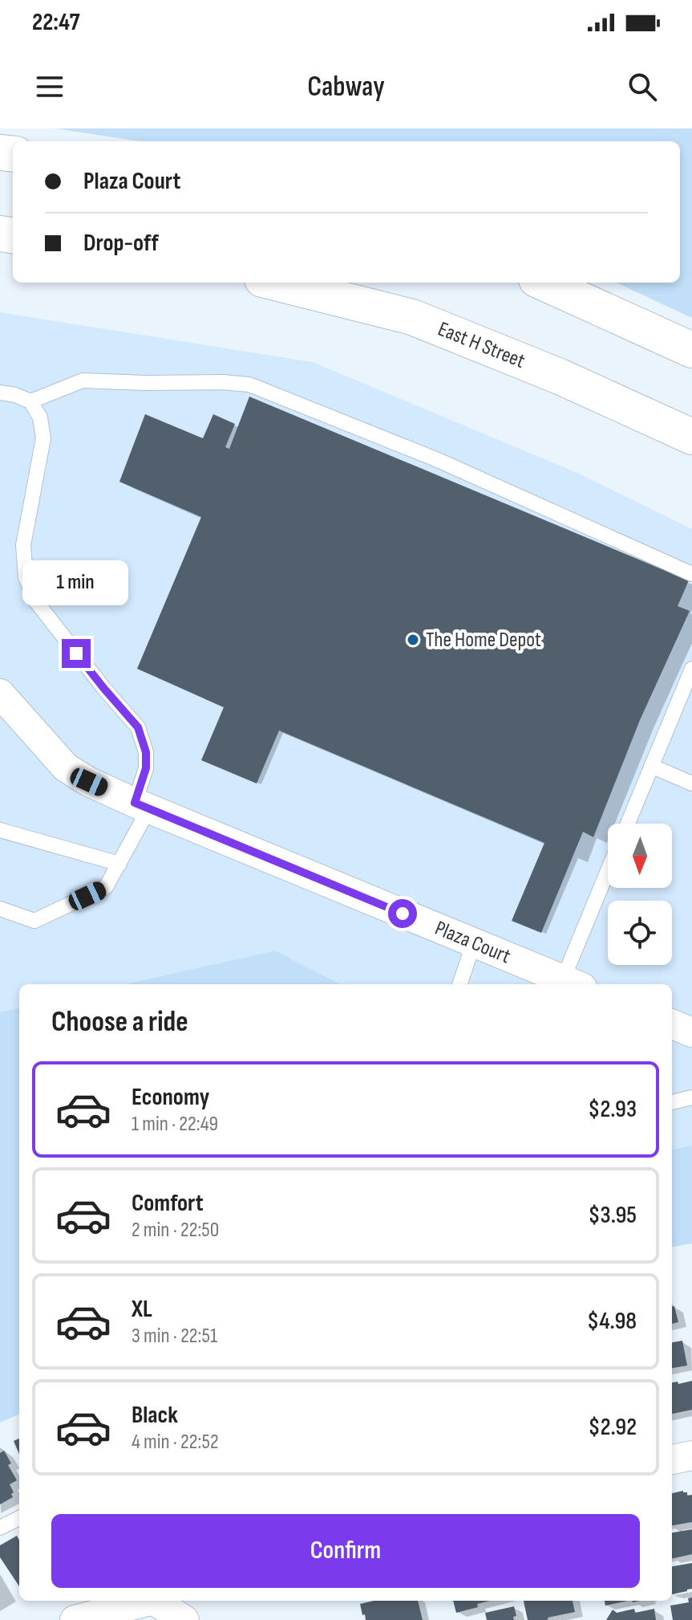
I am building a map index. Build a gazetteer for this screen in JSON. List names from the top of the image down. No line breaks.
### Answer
{"streets":{"main road":["East H Street"],"street":["Plaza Court"]},"places":["The Home Depot"],"north":"bottom","page":{"status":"22:47","header":"Cabway","banner":["Plaza Court","Drop-off"],"bubble":"1 min","heading":"Choose a ride","list":[{"name":"Economy","note":"1 min · 22:49","value":"$2.93"},{"name":"Comfort","note":"2 min · 22:50","value":"$3.95"},{"name":"XL","note":"3 min · 22:51","value":"$4.98"},{"name":"Black","note":"4 min · 22:52","value":"$2.92"}],"buttons":"Confirm"}}
